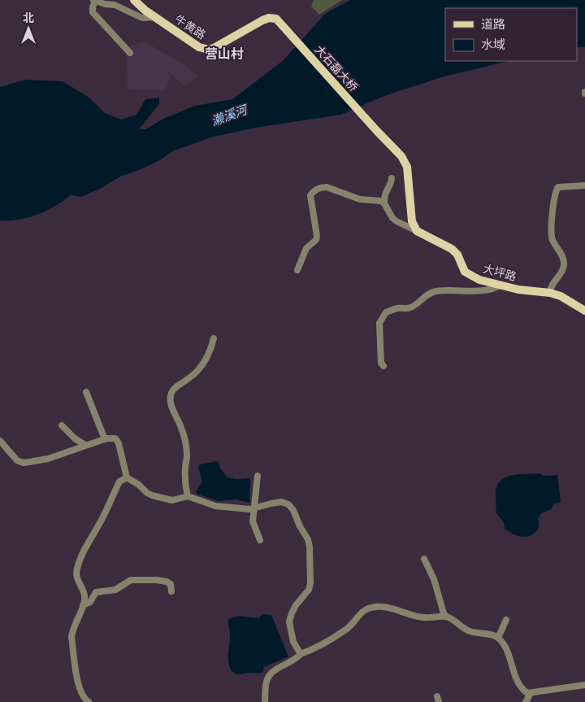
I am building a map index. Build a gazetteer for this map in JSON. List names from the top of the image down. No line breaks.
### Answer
{"streets":{"main road":["牛黄路","大石磊大桥","大坪路"]},"crossings":[["牛黄路","大石磊大桥"],["大石磊大桥","大坪路"]],"districts":["营山村"],"water":["濑溪河"],"legend":["道路","水域"],"north":"top"}
